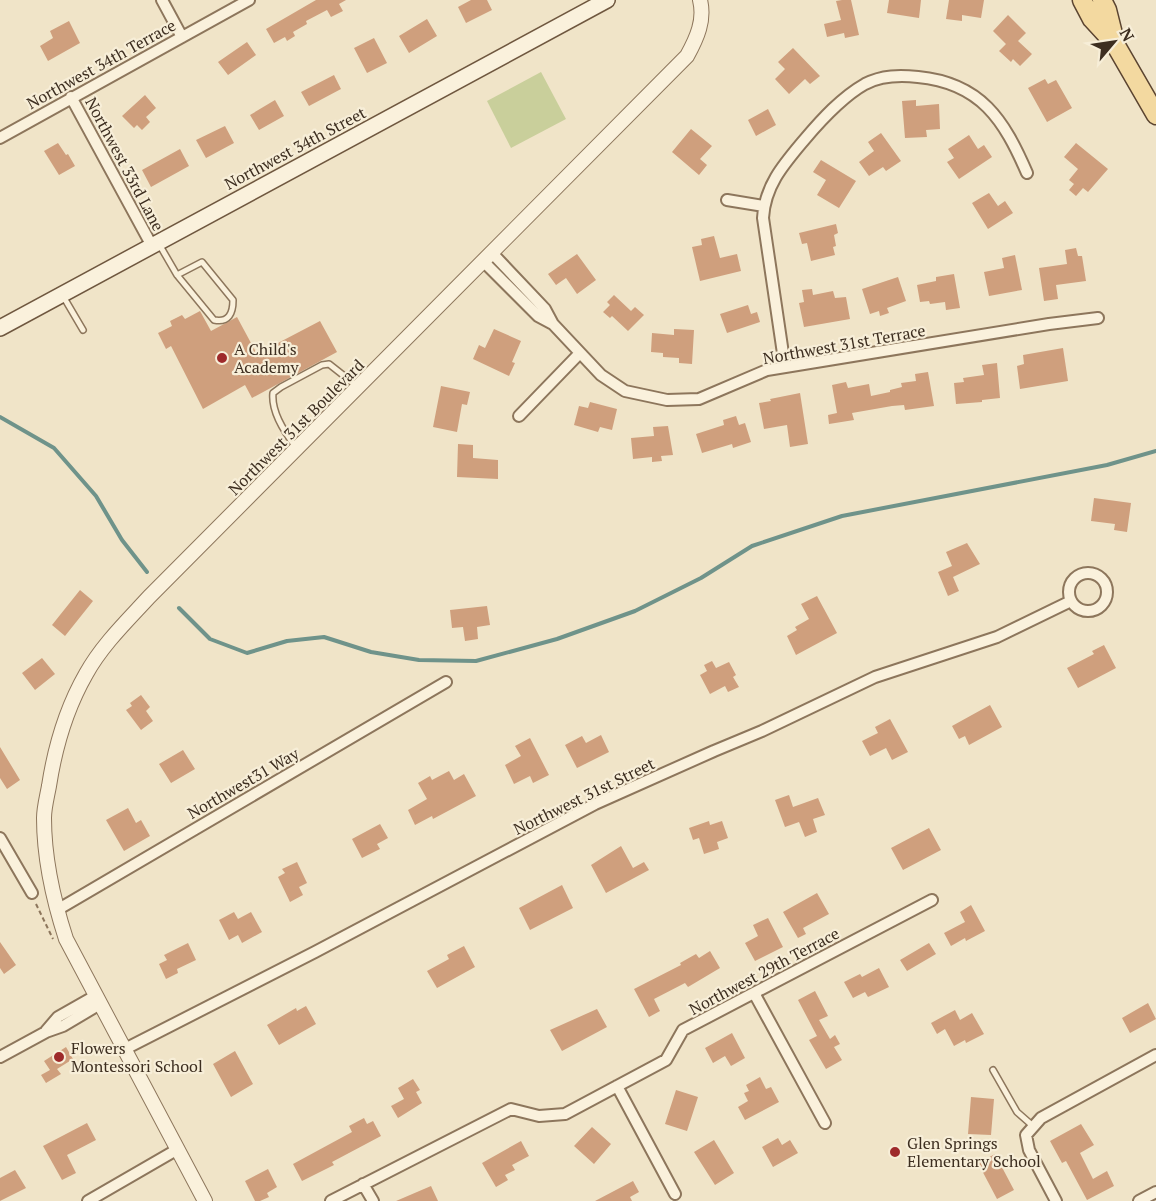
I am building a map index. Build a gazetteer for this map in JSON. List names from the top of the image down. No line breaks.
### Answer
{"streets":{"main road":["Northwest 34th Street"],"street":["Northwest 34th Terrace","Northwest 33rd Lane","Northwest 31st Terrace","Northwest 31st Boulevard","Northwest31 Way","Northwest 31st Street","Northwest 29th Terrace"]},"crossings":[["Northwest 34th Terrace","Northwest 33rd Lane"],["Northwest 34th Street","Northwest 33rd Lane"],["Northwest 31st Terrace","Northwest 31st Boulevard"],["Northwest 31st Boulevard","Northwest31 Way"],["Northwest 31st Boulevard","Northwest 31st Street"]],"places":["A Child's Academy","Flowers Montessori School","Glen Springs Elementary School"],"north":"top right"}
